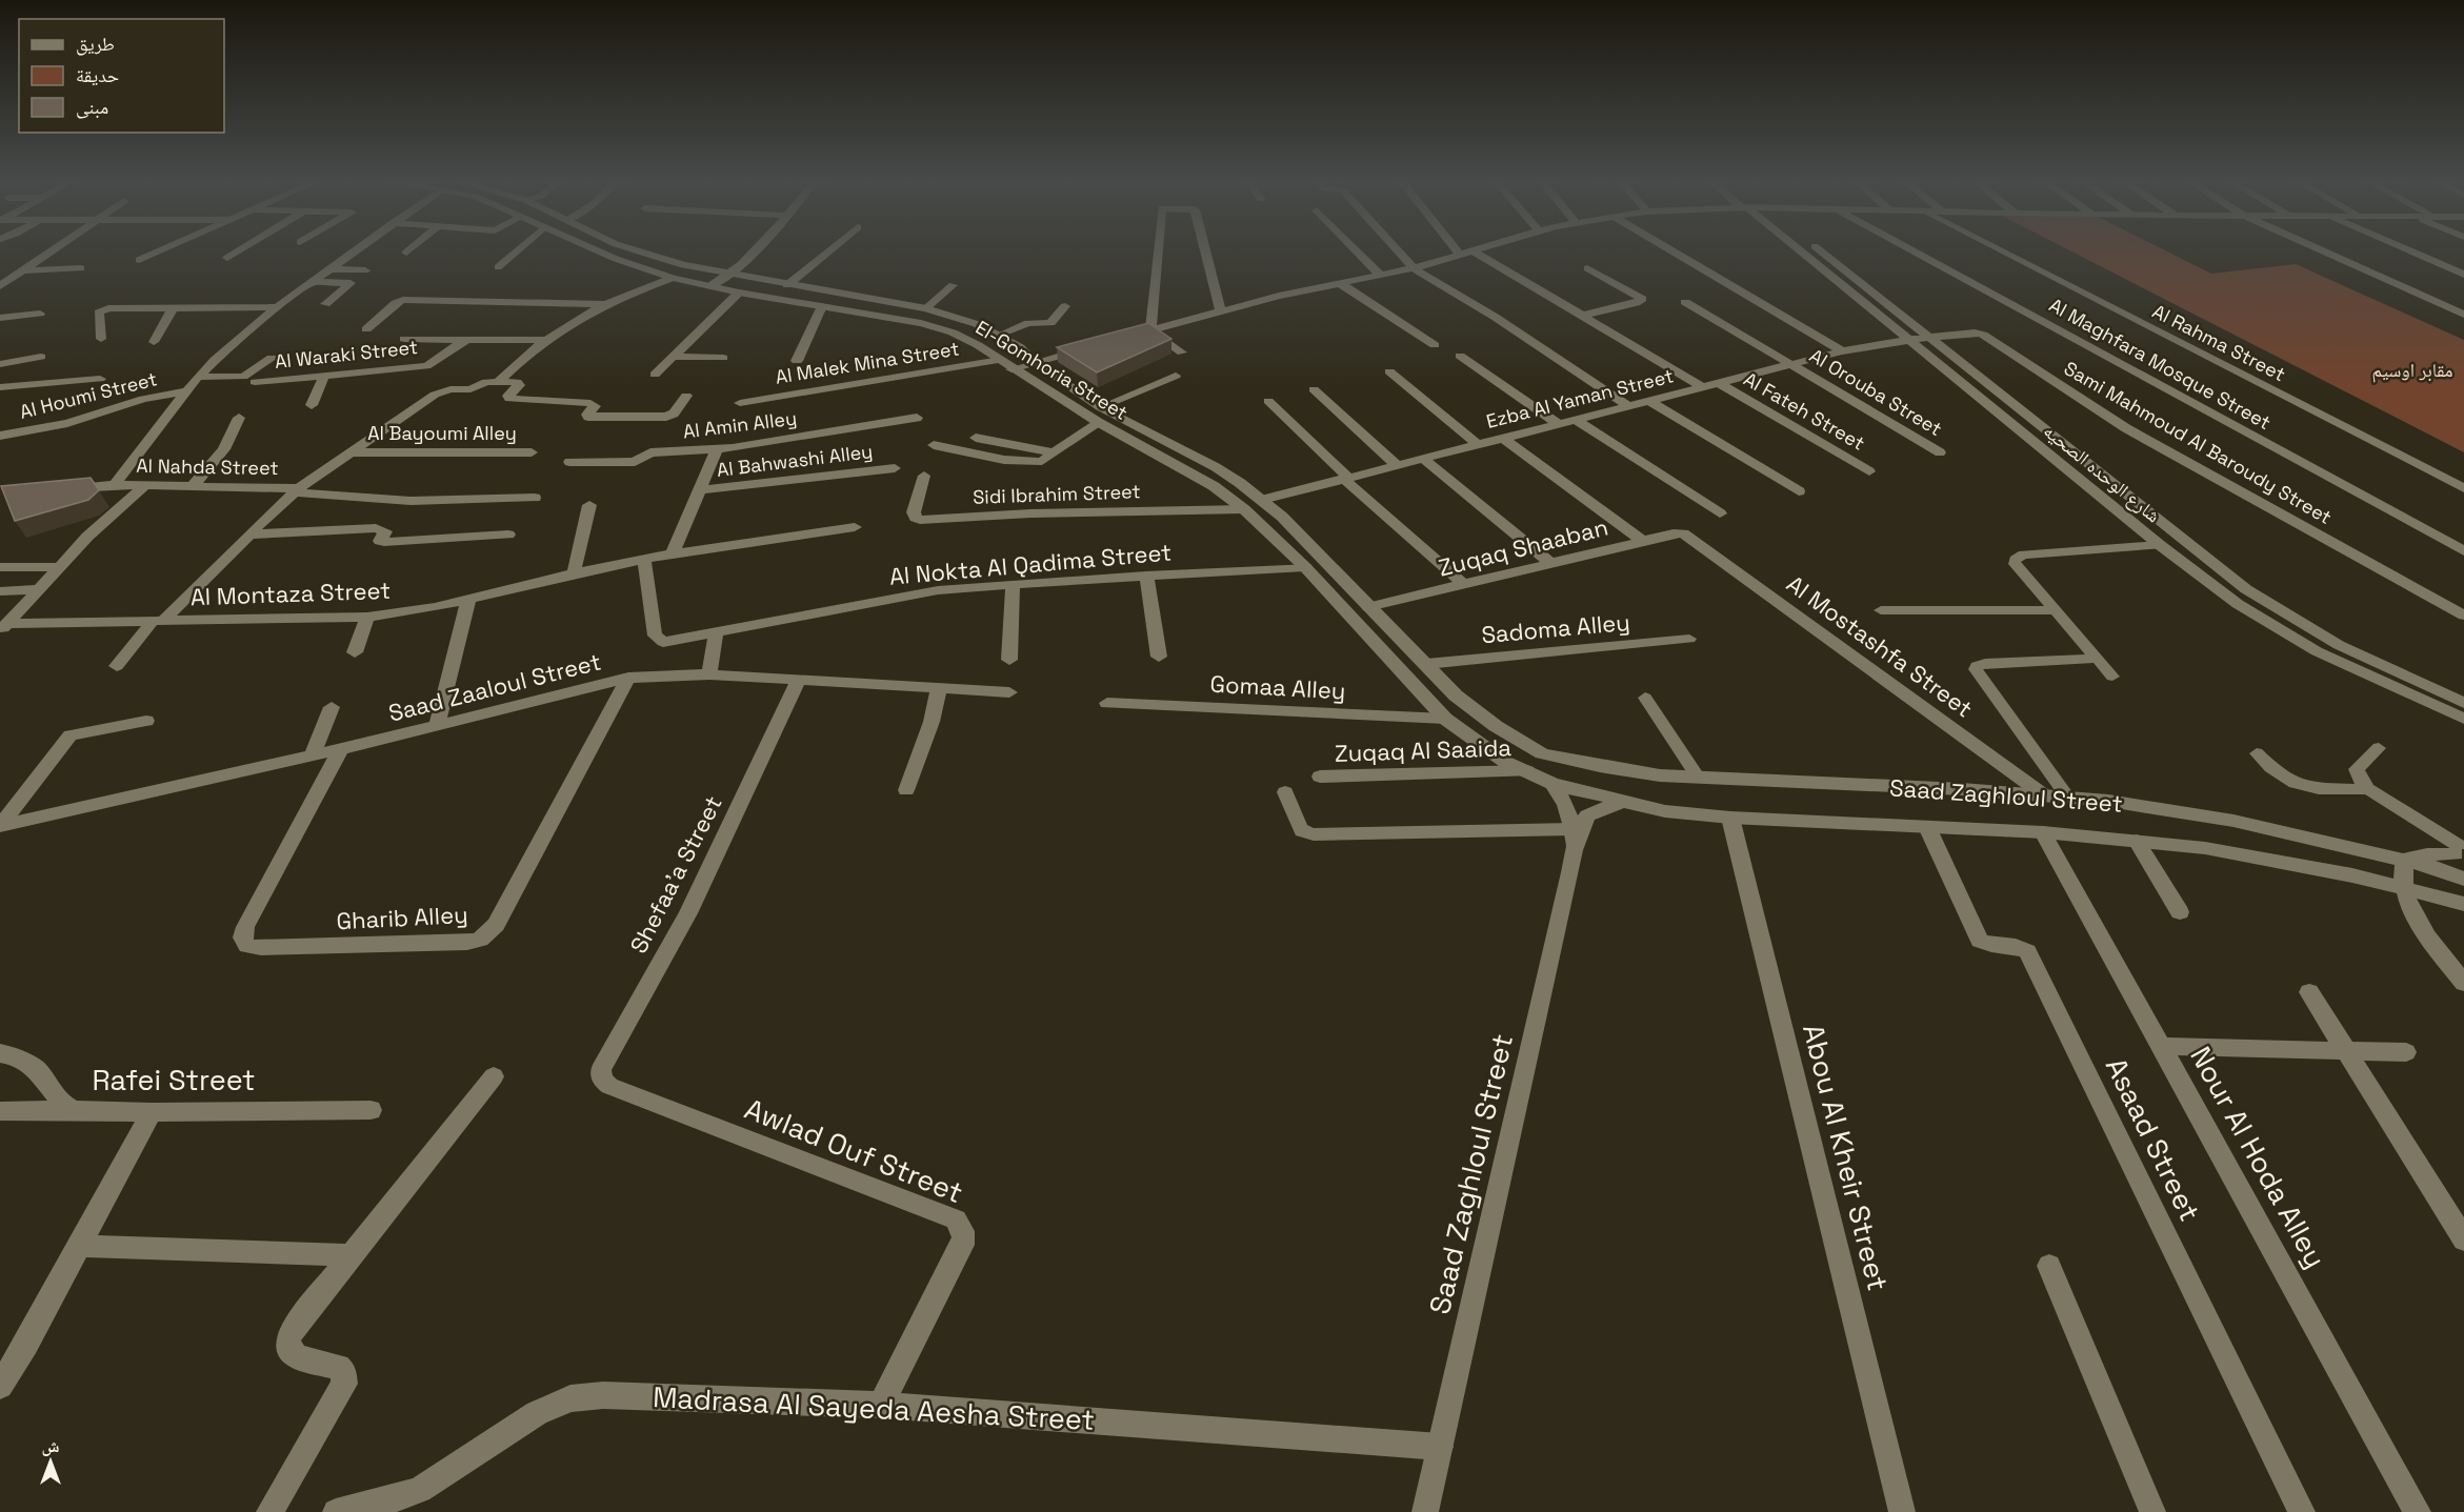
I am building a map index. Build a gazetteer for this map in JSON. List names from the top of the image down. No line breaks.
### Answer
{"streets":{"street":["Al Rahma Street","Al Waraki Street","Al Malek Mina Street","Al Maghfara Mosque Street","El-Gomhoria Street","Al Orouba Street","Al Houmi Street","Ezba Al Yaman Street","Al Fateh Street","Al Amin Alley","Al Bayoumi Alley","Sami Mahmoud Al Baroudy Street","Al Bahwashi Alley","Al Nahda Street","شارع الوحده الصحيه","Sidi Ibrahim Street","Zuqaq Shaaban","Al Nokta Al Qadima Street","Al Montaza Street","Sadoma Alley","Al Mostashfa Street","Saad Zaaloul Street","Gomaa Alley","Zuqaq Al Saaida","Saad Zaghloul Street","Shefaa'a Street","Gharib Alley","Rafei Street","Asaad Street","Awlad Ouf Street","Abou Al Kheir Street","Nour Al Hoda Alley","Madrasa Al Sayeda Aesha Street"]},"crossings":[["Al Malek Mina Street","El-Gomhoria Street"],["El-Gomhoria Street","Ezba Al Yaman Street"],["El-Gomhoria Street","Sidi Ibrahim Street"],["El-Gomhoria Street","Zuqaq Shaaban"],["El-Gomhoria Street","Al Nokta Al Qadima Street"],["El-Gomhoria Street","Sadoma Alley"],["El-Gomhoria Street","Gomaa Alley"],["El-Gomhoria Street","Zuqaq Al Saaida"],["El-Gomhoria Street","Saad Zaghloul Street"],["Al Orouba Street","Ezba Al Yaman Street"],["Ezba Al Yaman Street","Al Fateh Street"],["Ezba Al Yaman Street","Sami Mahmoud Al Baroudy Street"],["Ezba Al Yaman Street","شارع الوحده الصحيه"],["Sami Mahmoud Al Baroudy Street","شارع الوحده الصحيه"],["Zuqaq Shaaban","Al Mostashfa Street"],["Al Nokta Al Qadima Street","Al Montaza Street"],["Al Mostashfa Street","Saad Zaghloul Street"],["Saad Zaaloul Street","Shefaa'a Street"],["Saad Zaaloul Street","Gharib Alley"],["Saad Zaghloul Street","Asaad Street"],["Saad Zaghloul Street","Abou Al Kheir Street"],["Saad Zaghloul Street","Nour Al Hoda Alley"],["Saad Zaghloul Street","Madrasa Al Sayeda Aesha Street"],["Shefaa'a Street","Awlad Ouf Street"],["Awlad Ouf Street","Madrasa Al Sayeda Aesha Street"]],"parks":["مقابر اوسيم"],"legend":["طريق","حديقة","مبنى"],"north":"top"}
